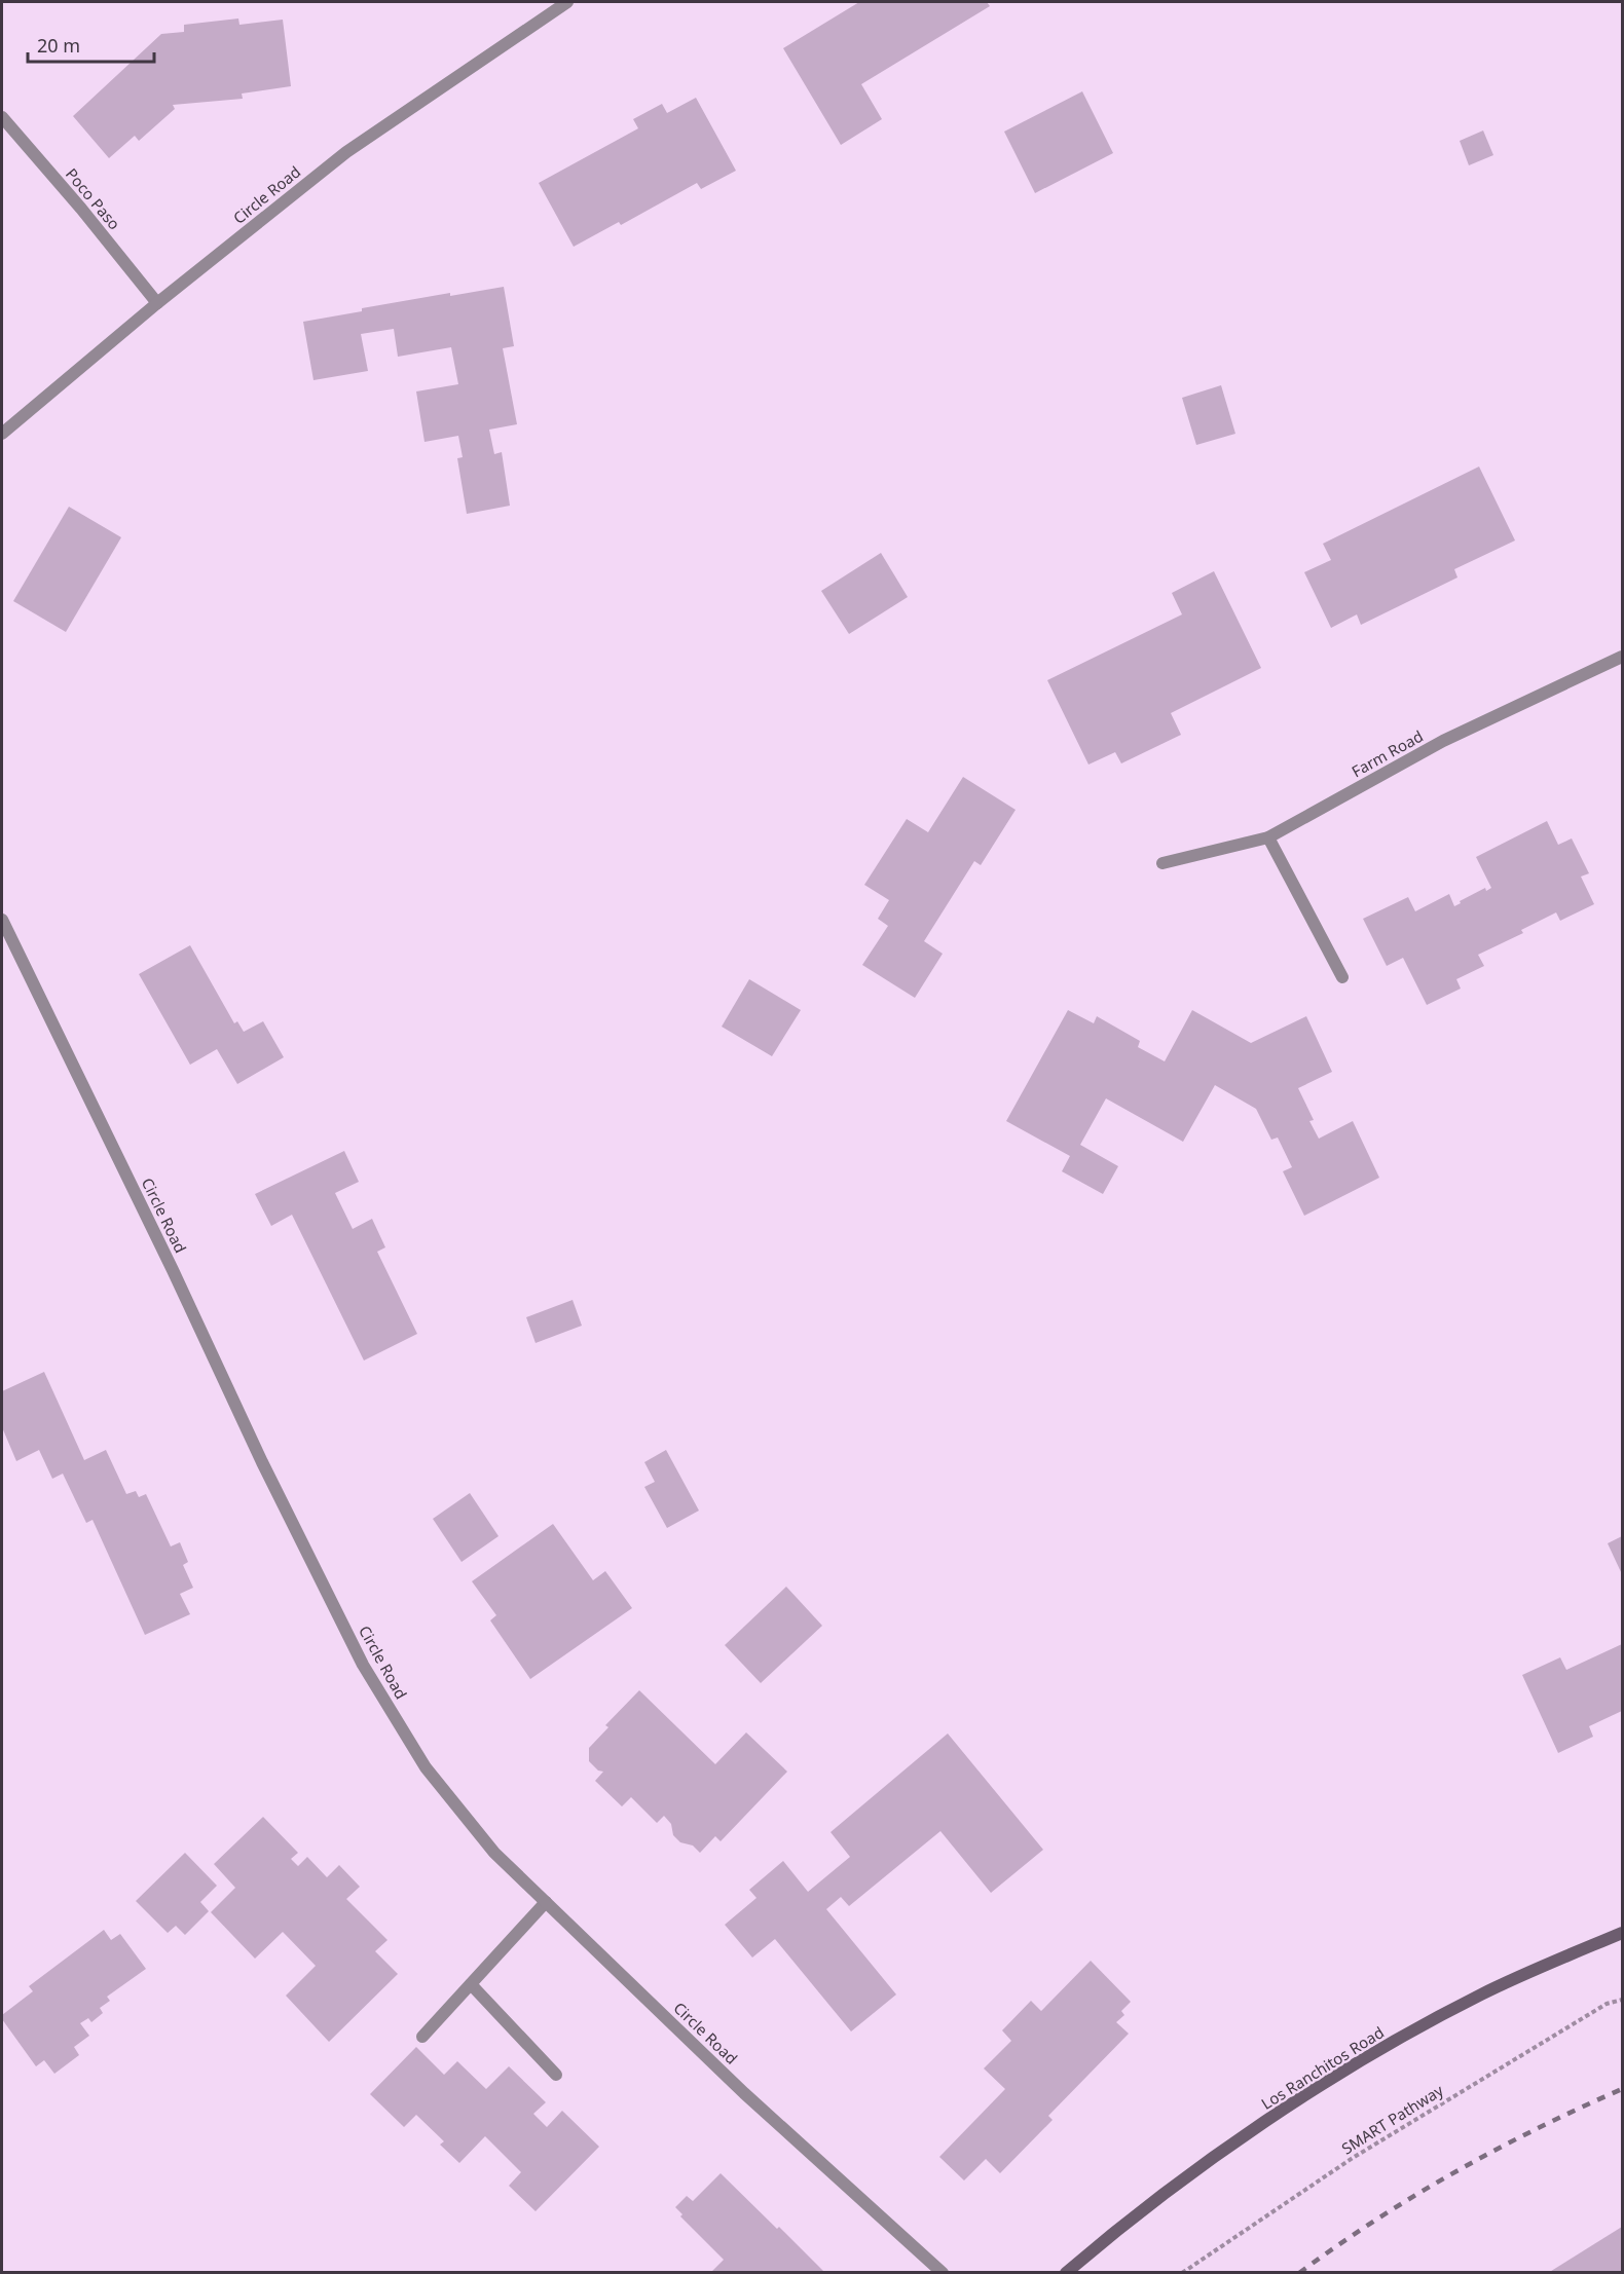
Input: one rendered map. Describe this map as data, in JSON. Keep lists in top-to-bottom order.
{
  "streets": {
    "main road": ["Los Ranchitos Road"],
    "street": ["Circle Road", "Poco Paso", "Farm Road"],
    "path": ["SMART Pathway"]
  },
  "crossings": [
    ["Circle Road", "Poco Paso"]
  ],
  "scale_bar": "20 m"
}
